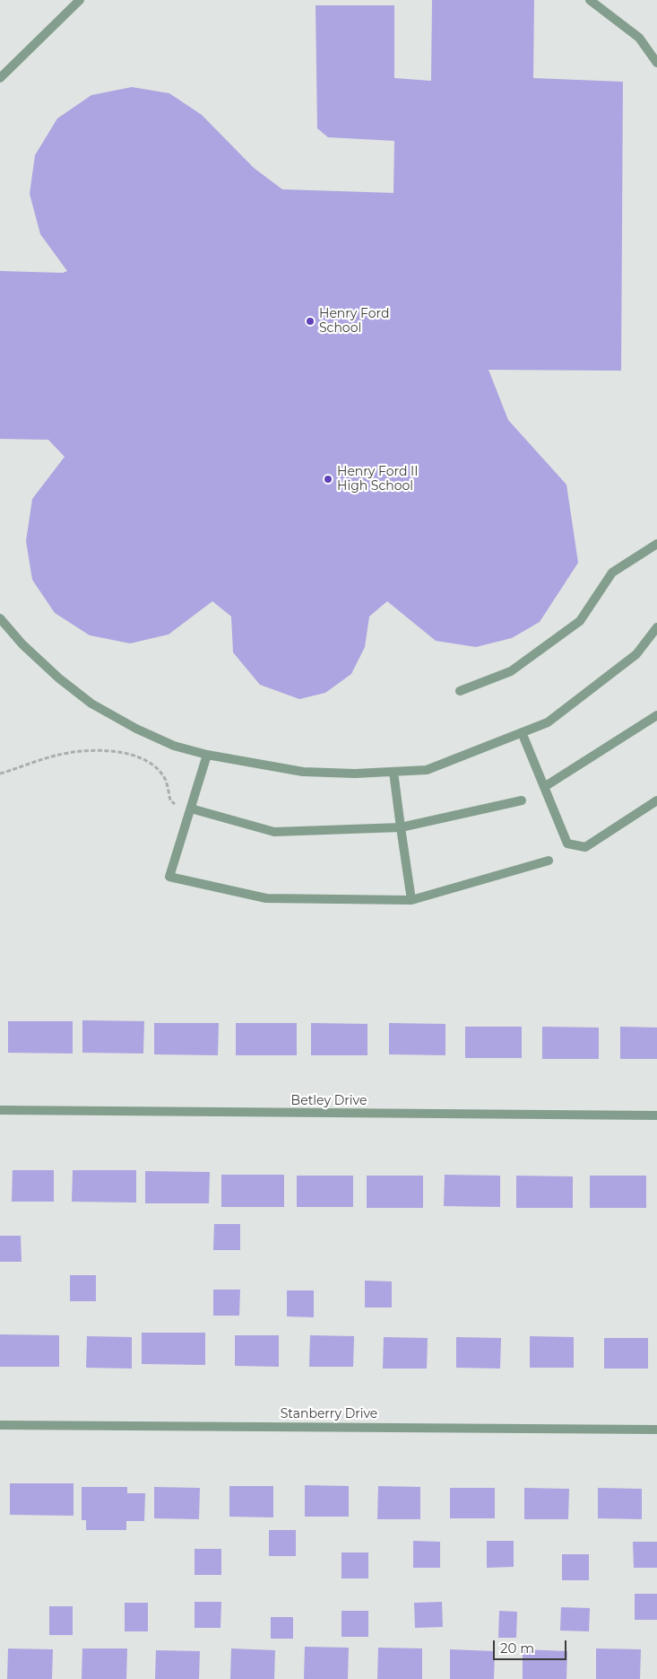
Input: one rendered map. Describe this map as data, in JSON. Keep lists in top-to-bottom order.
{
  "streets": {
    "street": ["Betley Drive", "Stanberry Drive"]
  },
  "places": ["Henry Ford School", "Henry Ford II High School"],
  "scale_bar": "20 m"
}
